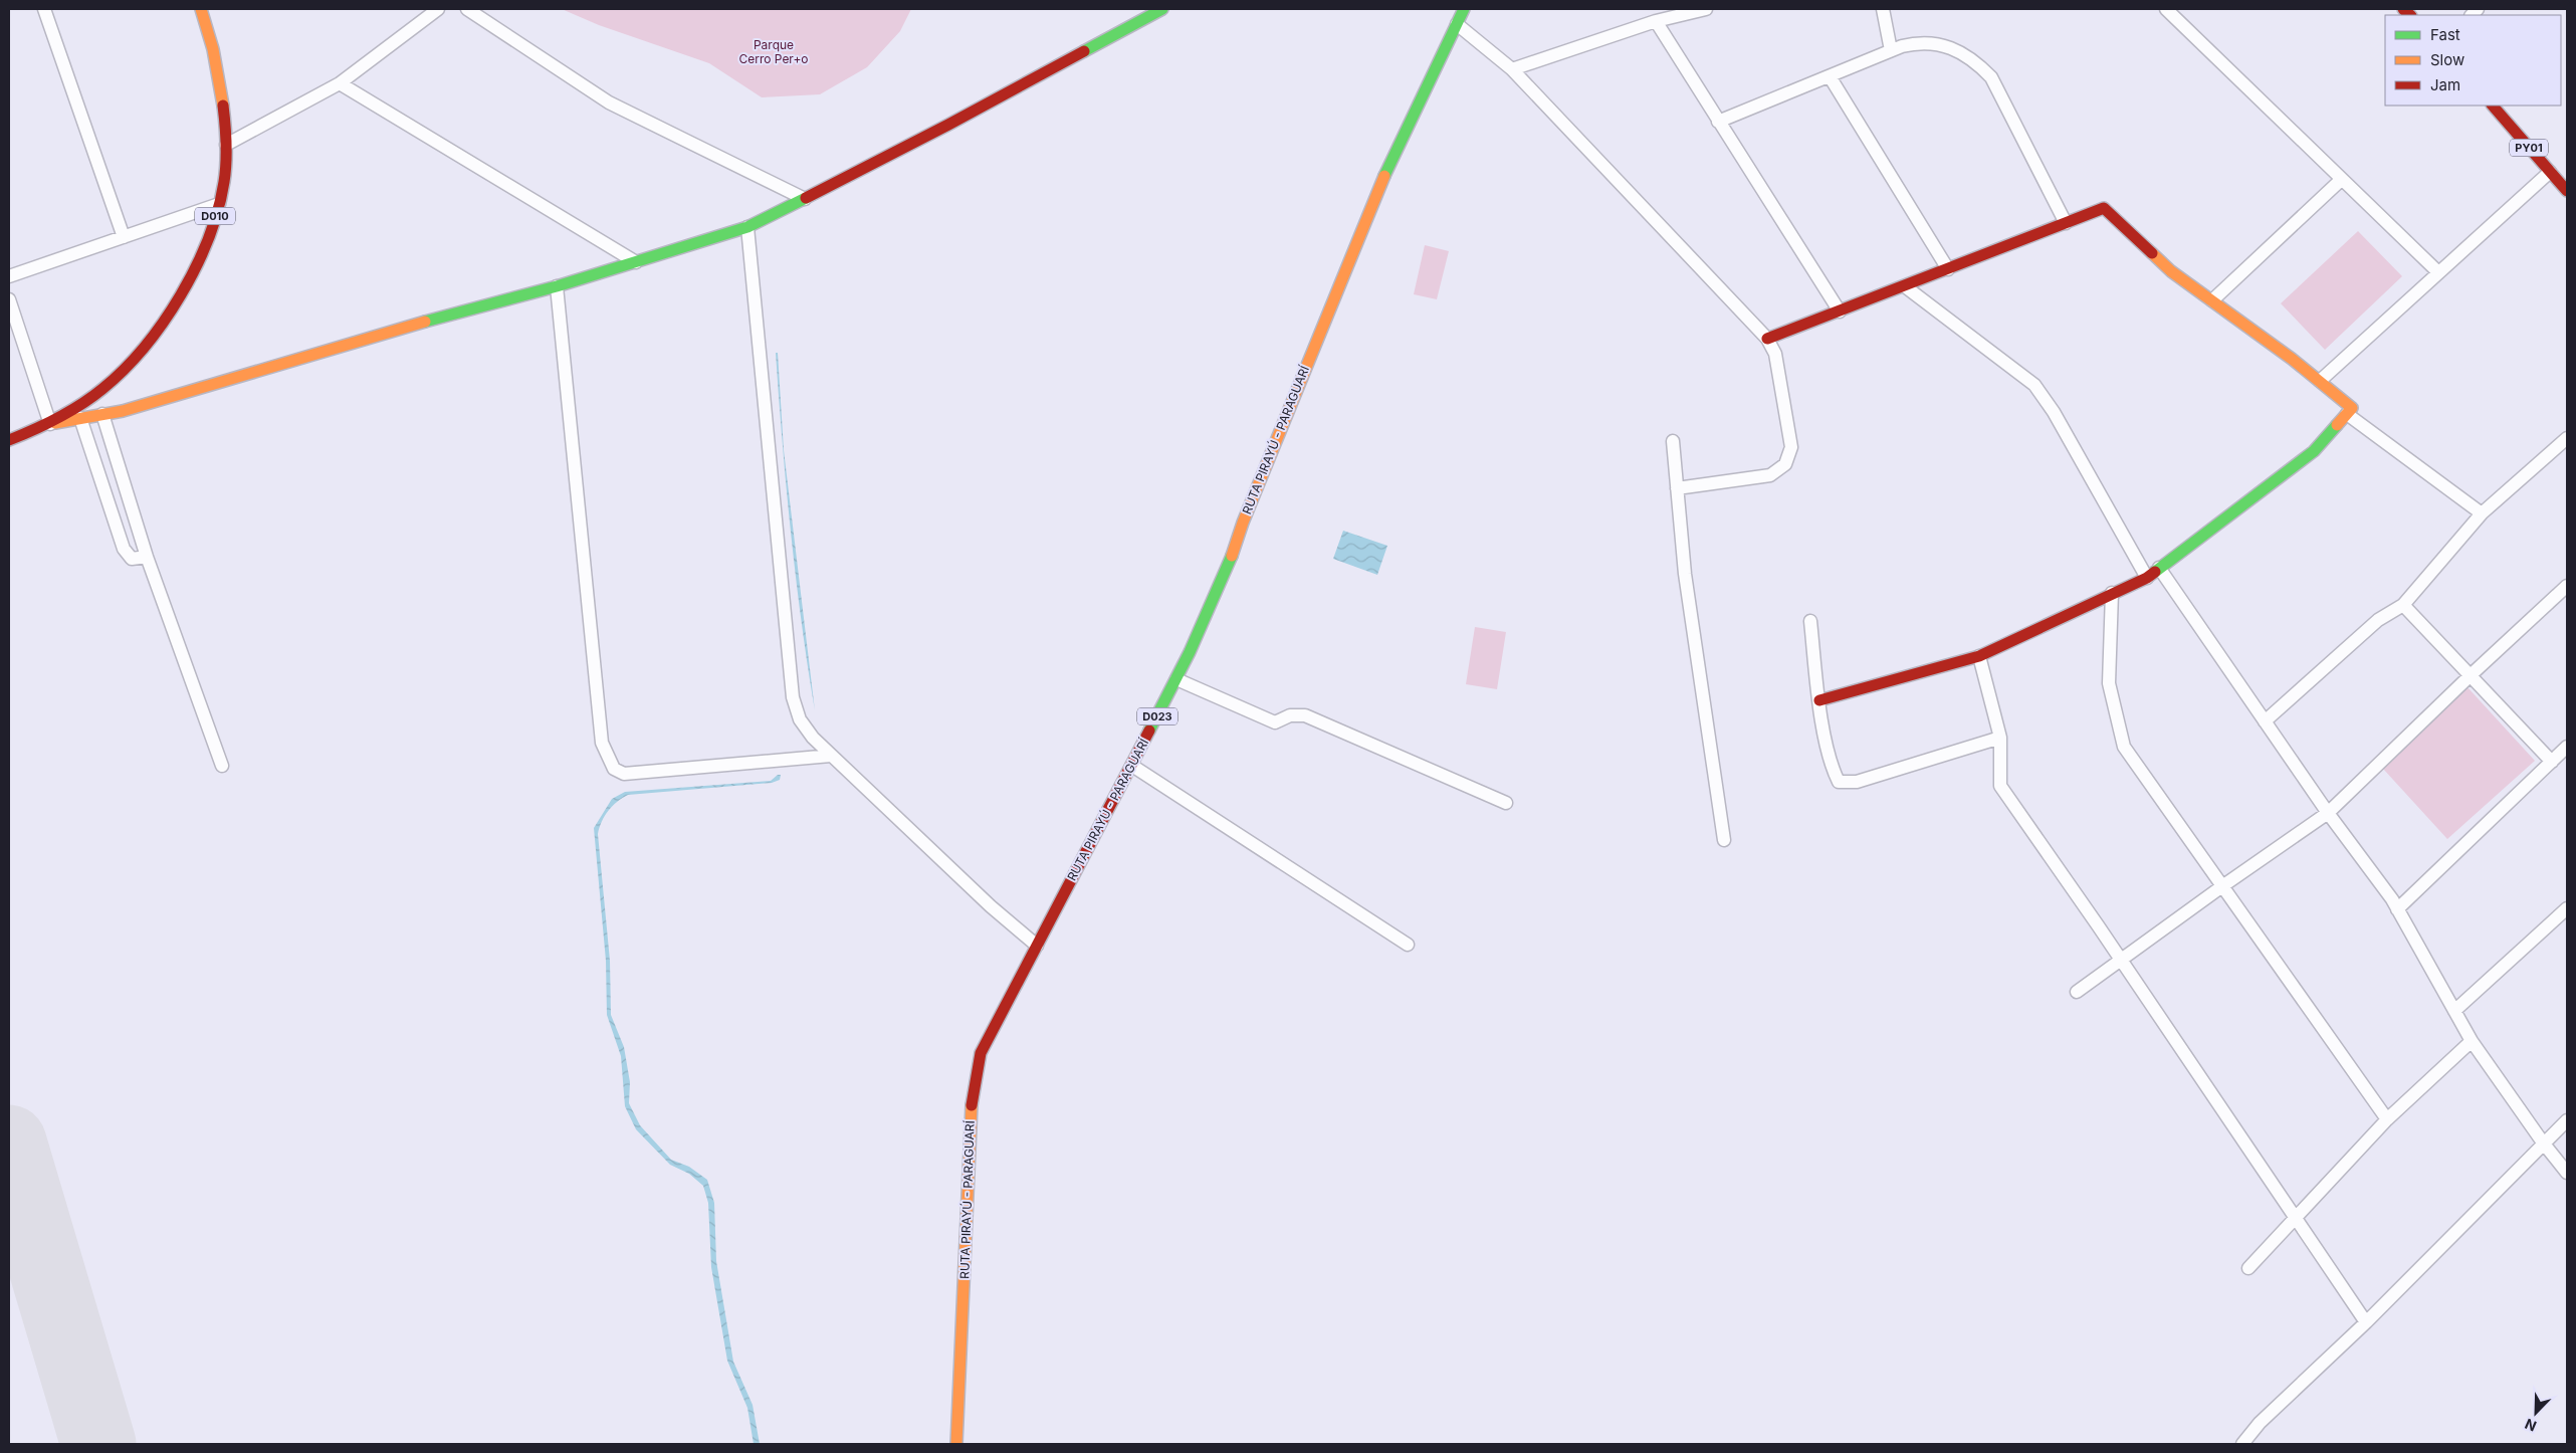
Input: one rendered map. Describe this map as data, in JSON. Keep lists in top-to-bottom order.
{
  "streets": {
    "main road": [
      "PY01",
      "D010",
      "RUTA PIRAYÚ - PARAGUARÍ",
      "D023"
    ]
  },
  "parks": ["Parque Cerro Per+o"],
  "legend": ["Fast", "Slow", "Jam"],
  "north": "bottom left"
}
